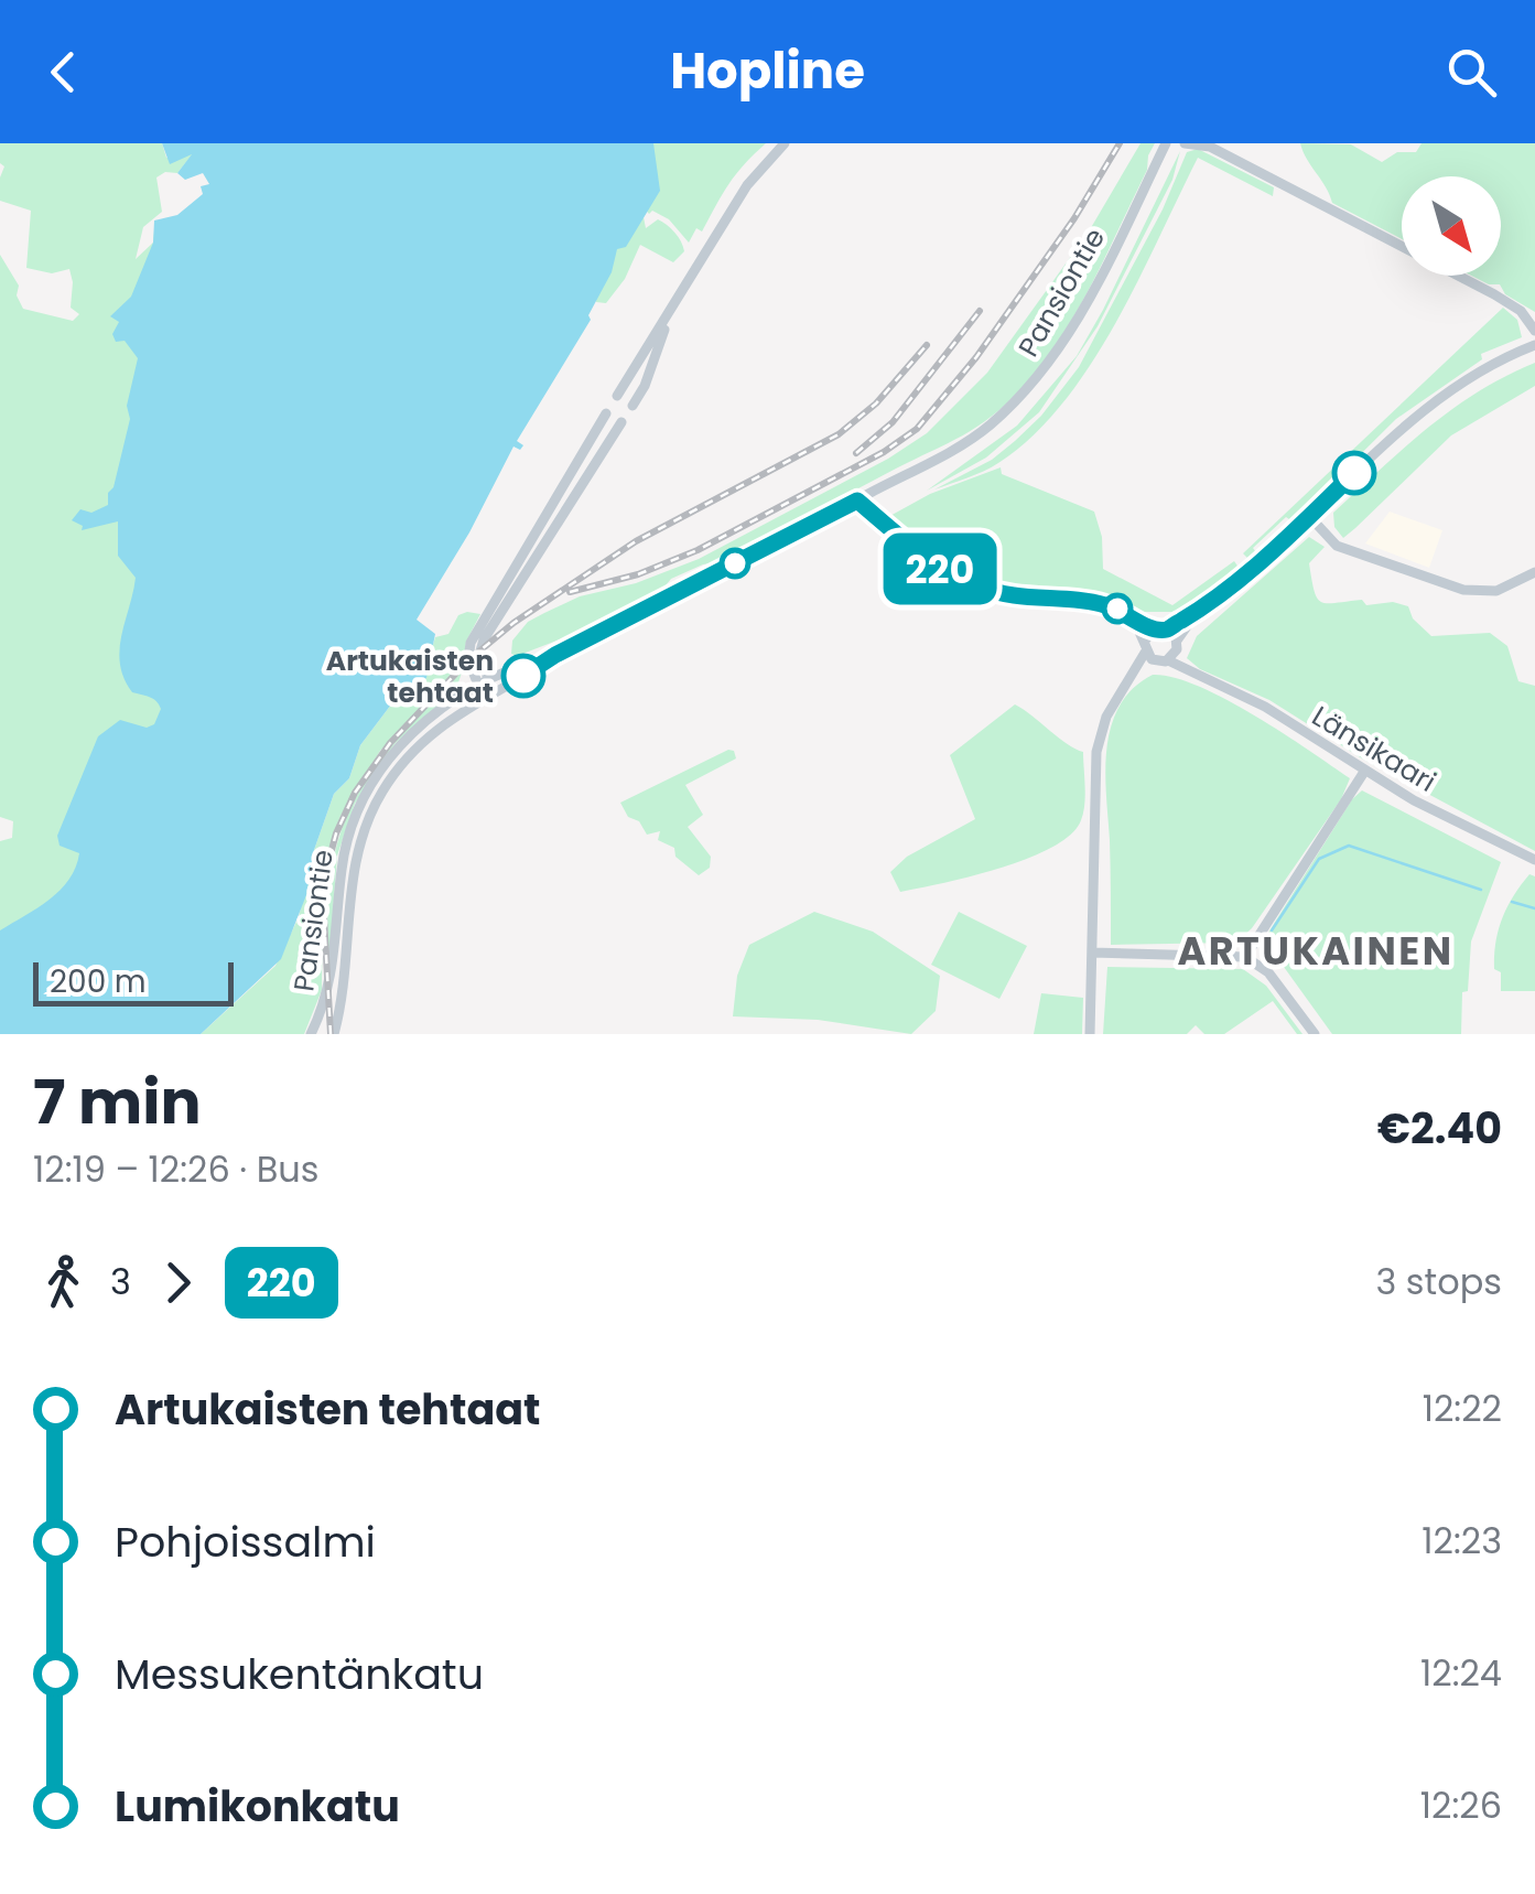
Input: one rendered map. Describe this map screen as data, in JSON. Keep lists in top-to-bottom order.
{
  "streets": {
    "street": ["Pansiontie", "Länsikaari"]
  },
  "districts": ["ARTUKAINEN"],
  "places": ["Artukaisten tehtaat"],
  "lines": ["bus line 220"],
  "scale_bar": "200 m",
  "north": "bottom right",
  "page": {
    "header": "Hopline",
    "on_map": "220",
    "scale": "200 m",
    "heading": ["7 min", "12:19 – 12:26 · Bus", "€2.40"],
    "legs": ["3", "220", "3 stops"],
    "list": [
      {
        "name": "Artukaisten tehtaat",
        "value": "12:22"
      },
      {
        "name": "Pohjoissalmi",
        "value": "12:23"
      },
      {
        "name": "Messukentänkatu",
        "value": "12:24"
      },
      {
        "name": "Lumikonkatu",
        "value": "12:26"
      }
    ]
  }
}
